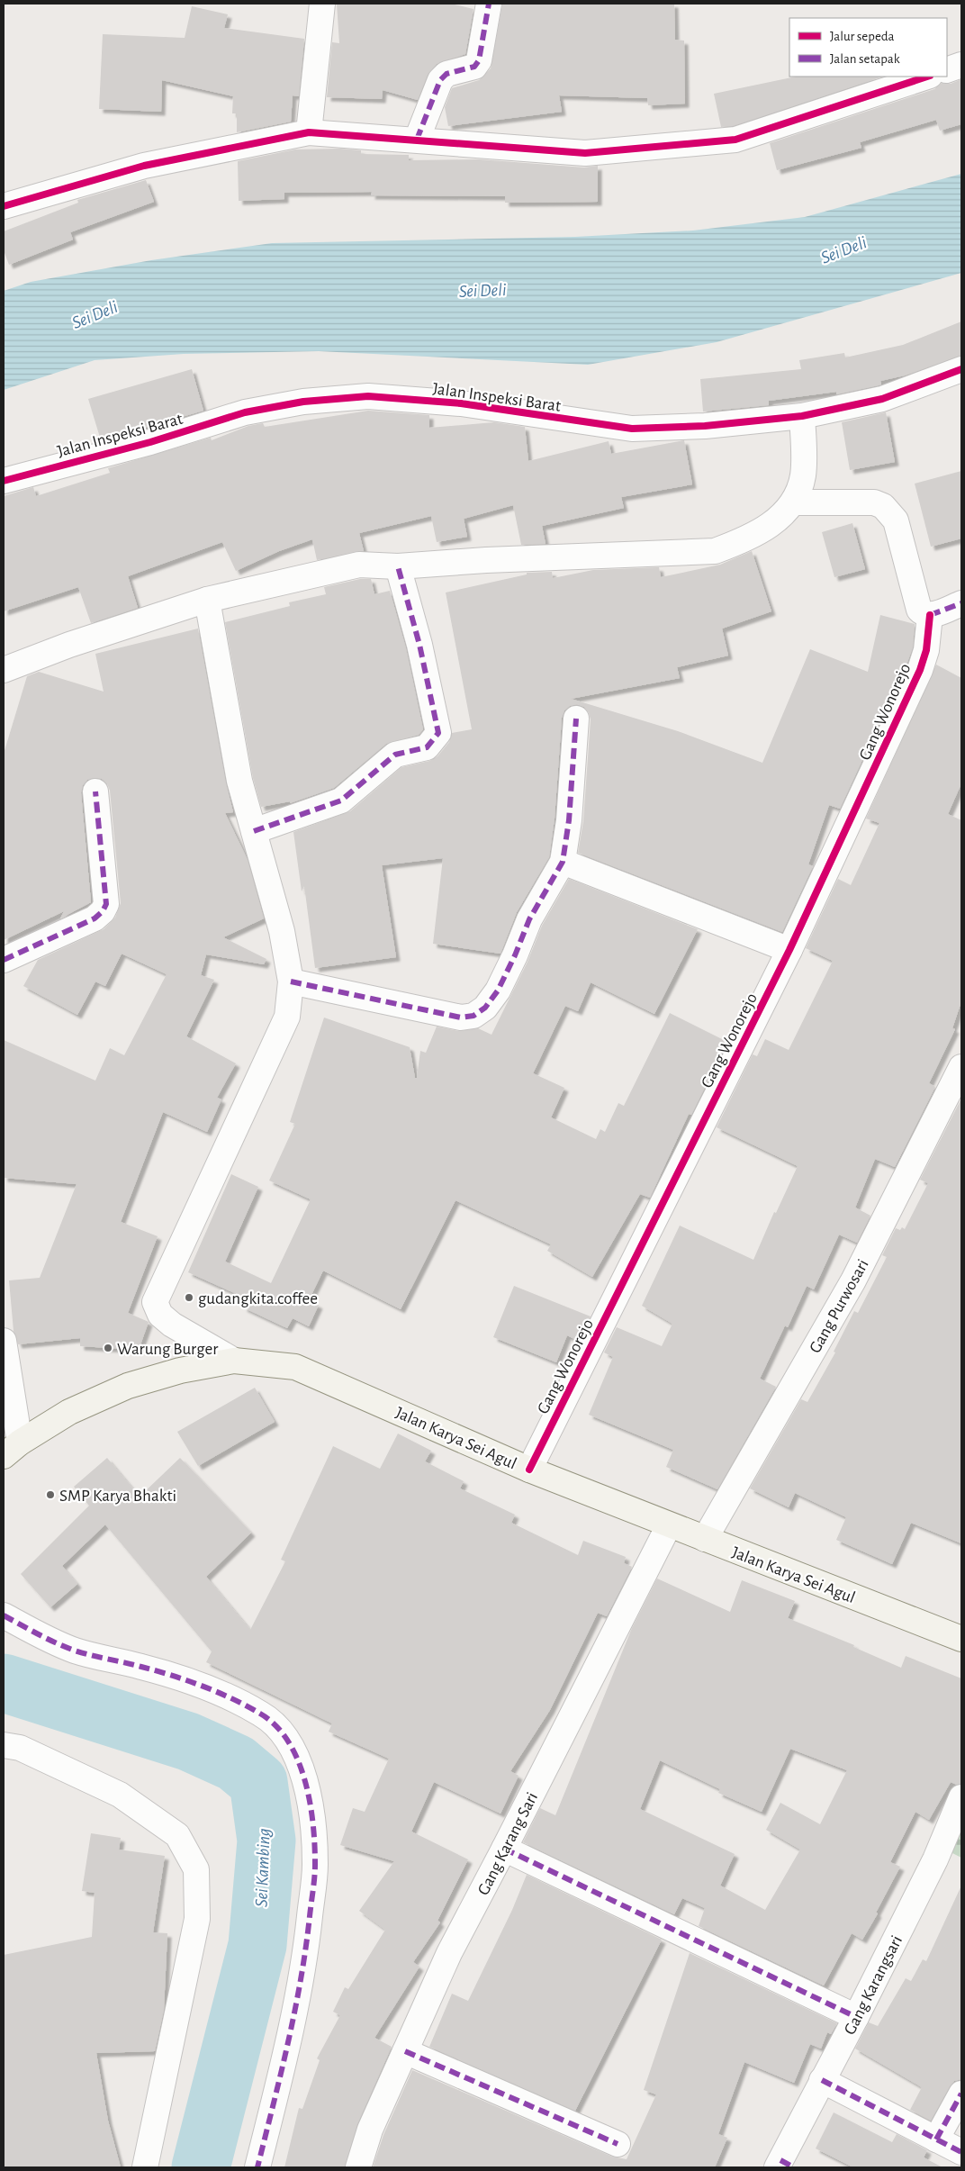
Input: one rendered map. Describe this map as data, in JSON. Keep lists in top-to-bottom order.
{
  "streets": {
    "main road": ["Jalan Karya Sei Agul"],
    "street": [
      "Jalan Inspeksi Barat",
      "Gang Wonorejo",
      "Gang Purwosari",
      "Gang Karang Sari",
      "Gang Karangsari"
    ]
  },
  "crossings": [
    ["Gang Wonorejo", "Jalan Karya Sei Agul"],
    ["Gang Purwosari", "Jalan Karya Sei Agul"],
    ["Jalan Karya Sei Agul", "Gang Karang Sari"]
  ],
  "water": ["Sei Deli", "Sei Kambing"],
  "places": ["gudangkita.coffee", "Warung Burger", "SMP Karya Bhakti"],
  "legend": ["Jalur sepeda", "Jalan setapak"]
}
